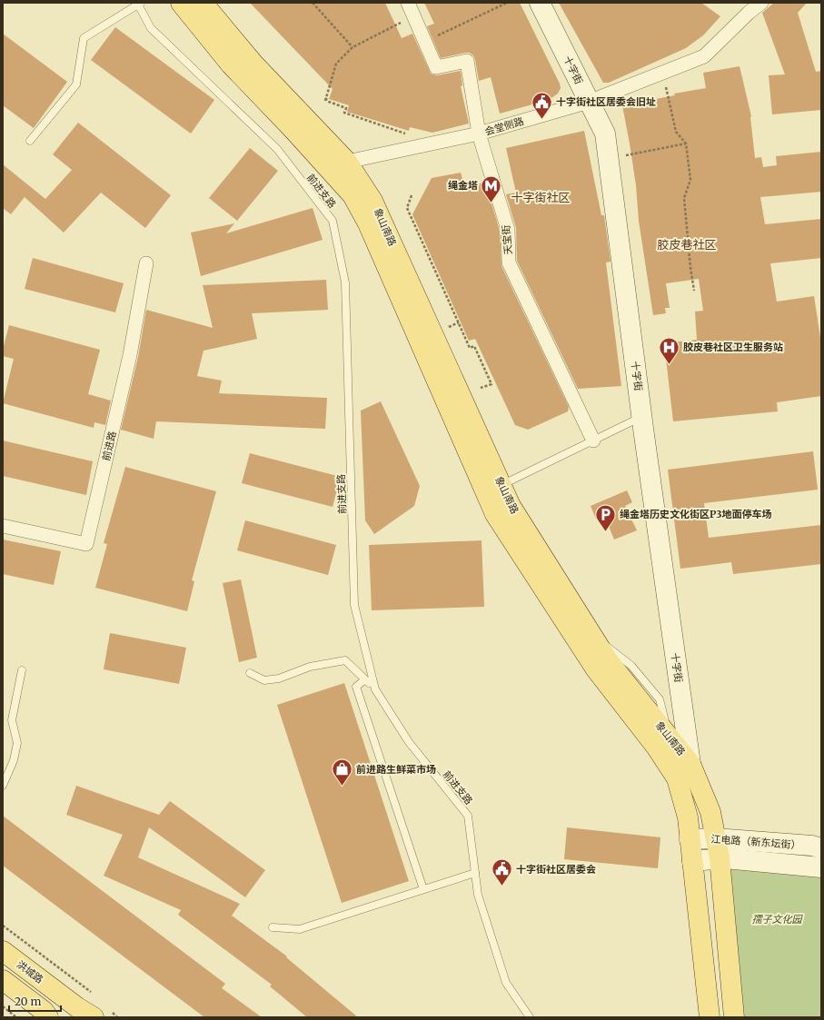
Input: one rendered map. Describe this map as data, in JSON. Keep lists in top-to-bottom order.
{
  "streets": {
    "main road": ["象山南路", "洪城路"],
    "street": [
      "十字街",
      "会堂侧路",
      "天宝街",
      "前进路",
      "江电路（新东坛街）"
    ],
    "lane": ["前进支路"]
  },
  "crossings": [
    ["十字街", "会堂侧路"],
    ["十字街", "象山南路"],
    ["会堂侧路", "象山南路"],
    ["会堂侧路", "天宝街"],
    ["象山南路", "江电路（新东坛街）"]
  ],
  "districts": ["十字街社区", "胶皮巷社区"],
  "parks": ["孺子文化园"],
  "places": {
    "public building": ["十字街社区居委会旧址", "十字街社区居委会"],
    "metro station": ["绳金塔"],
    "hospital": ["胶皮巷社区卫生服务站"],
    "parking": ["绳金塔历史文化街区P3地面停车场"],
    "shop": ["前进路生鲜菜市场"]
  },
  "scale_bar": "20 m"
}
